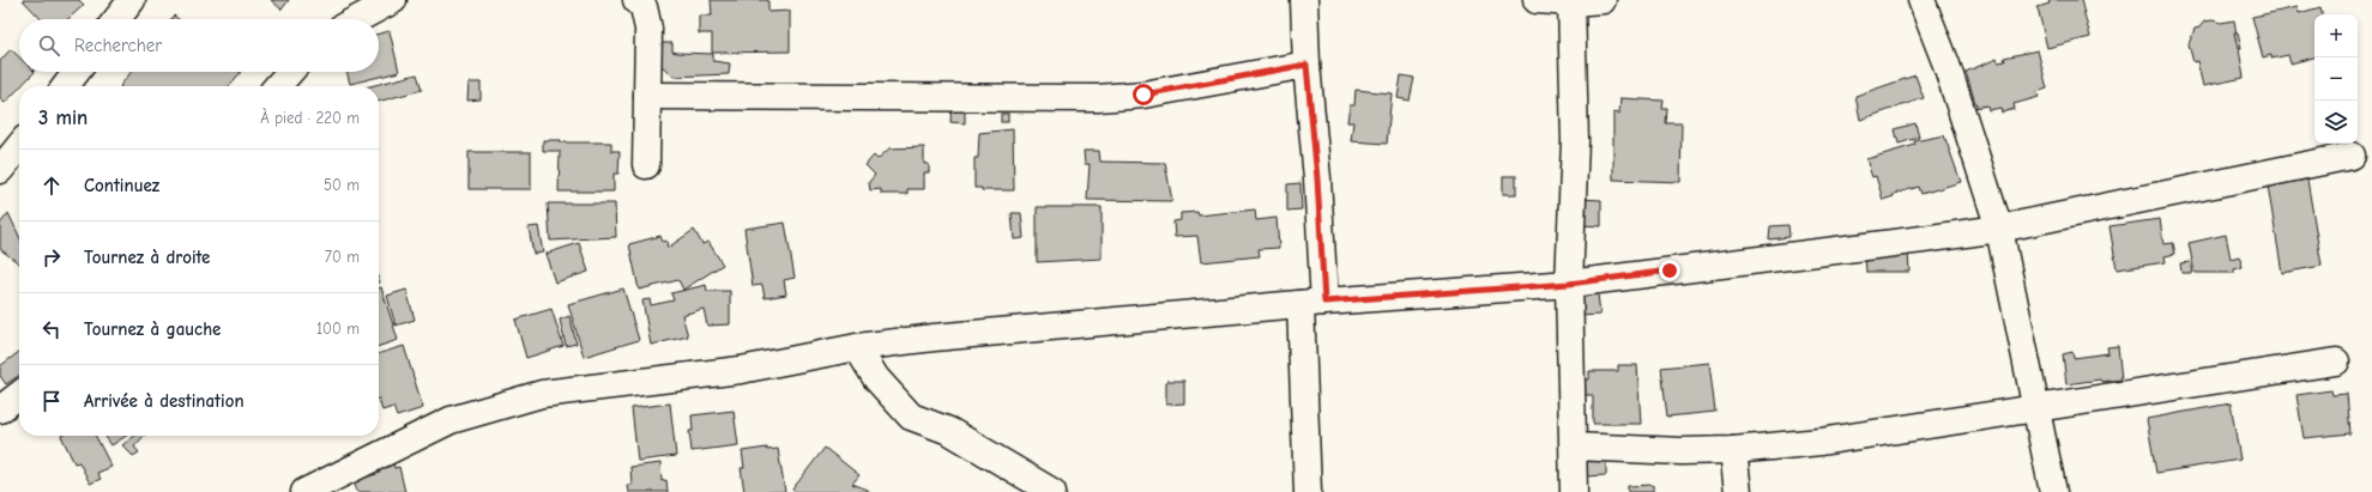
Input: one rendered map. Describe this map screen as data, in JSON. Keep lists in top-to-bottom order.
{
  "page": {
    "map_buttons": ["+", "−"],
    "search": "Rechercher",
    "heading": ["3 min", "À pied · 220 m"],
    "list": [
      ["Continuez", "50 m"],
      ["Tournez à droite", "70 m"],
      ["Tournez à gauche", "100 m"],
      "Arrivée à destination"
    ]
  }
}
